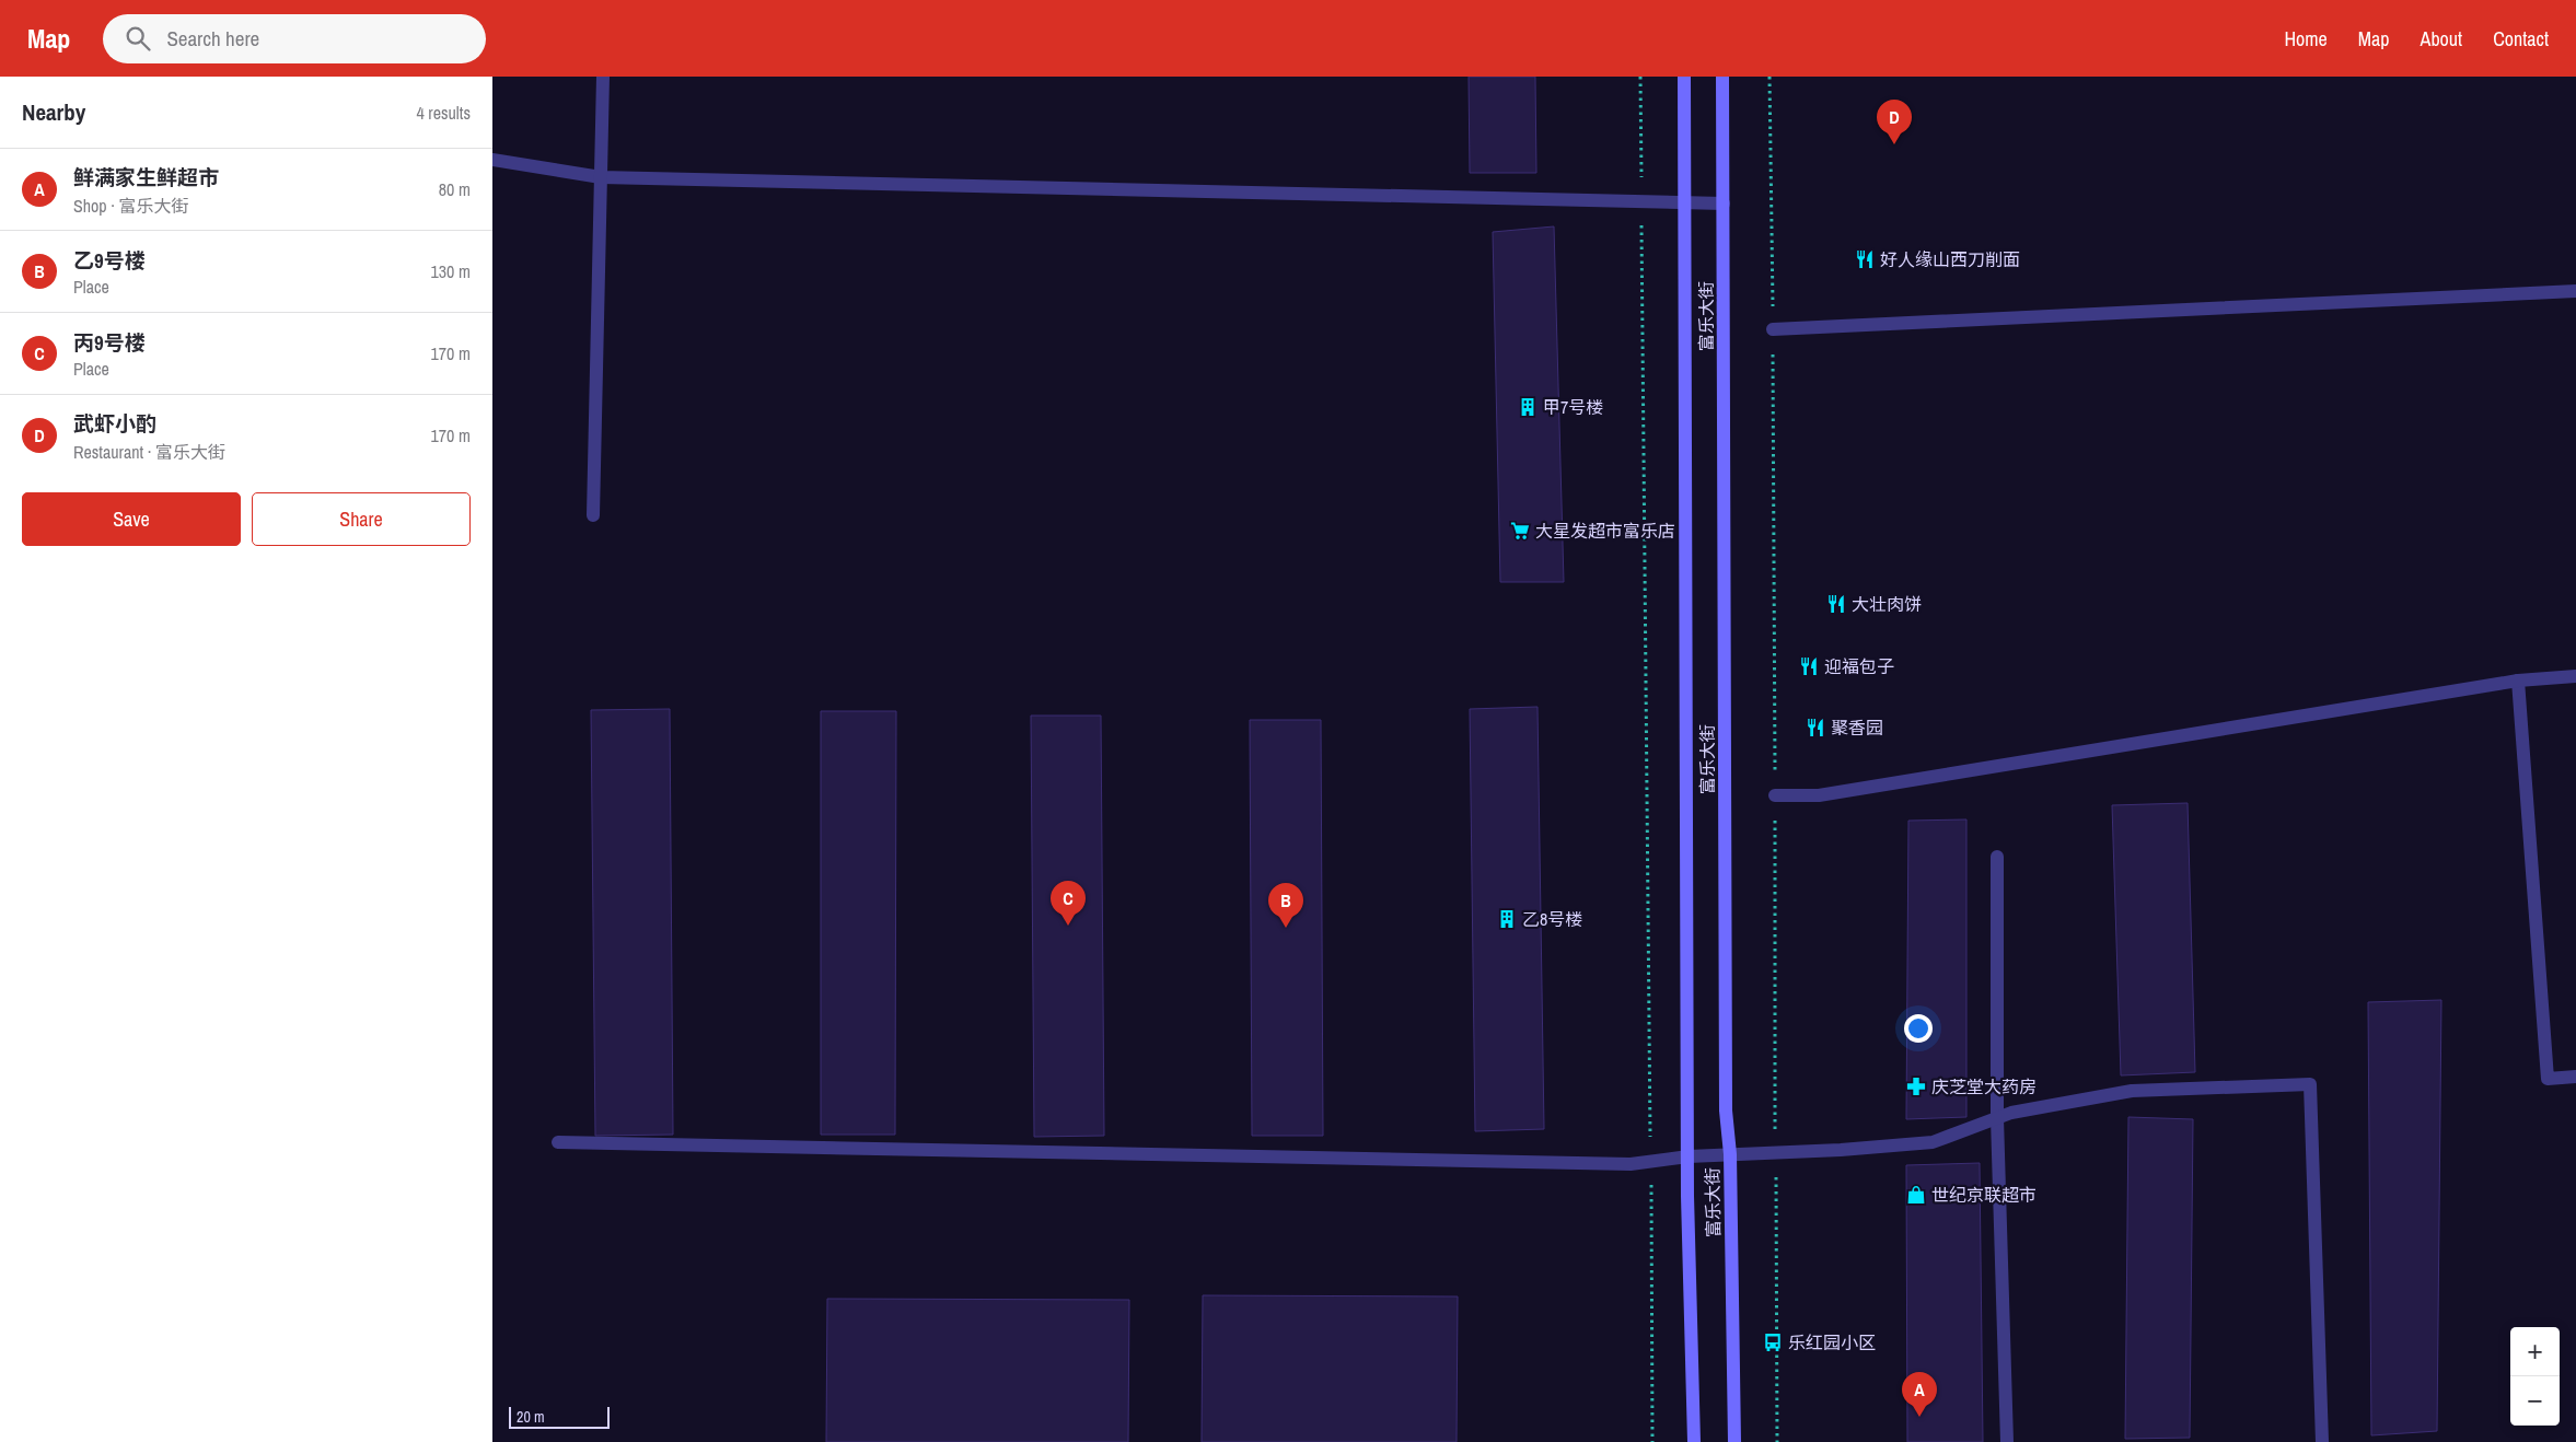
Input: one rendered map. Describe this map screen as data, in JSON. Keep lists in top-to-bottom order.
{
  "streets": {
    "main road": ["富乐大街"]
  },
  "places": {
    "restaurant": [
      "好人缘山西刀削面",
      "大壮肉饼",
      "迎福包子",
      "聚香园"
    ],
    "building": ["甲7号楼", "乙8号楼"],
    "supermarket": ["大星发超市富乐店"],
    "pharmacy": ["庆芝堂大药房"],
    "shop": ["世纪京联超市"],
    "bus stop": ["乐红园小区"]
  },
  "scale_bar": "20 m",
  "page": {
    "header": "Map",
    "search": "Search here",
    "nav": [
      "Home",
      "Map",
      "About",
      "Contact"
    ],
    "heading": ["Nearby", "4 results"],
    "pins": [
      "D",
      "C",
      "B",
      "A"
    ],
    "list": [
      {
        "mark": "A",
        "name": "鲜满家生鲜超市",
        "note": "Shop · 富乐大街",
        "value": "80 m"
      },
      {
        "mark": "B",
        "name": "乙9号楼",
        "note": "Place",
        "value": "130 m"
      },
      {
        "mark": "C",
        "name": "丙9号楼",
        "note": "Place",
        "value": "170 m"
      },
      {
        "mark": "D",
        "name": "武虾小酌",
        "note": "Restaurant · 富乐大街",
        "value": "170 m"
      }
    ],
    "buttons": ["Save", "Share"],
    "map_buttons": ["+", "−"],
    "scale": "20 m"
  }
}
